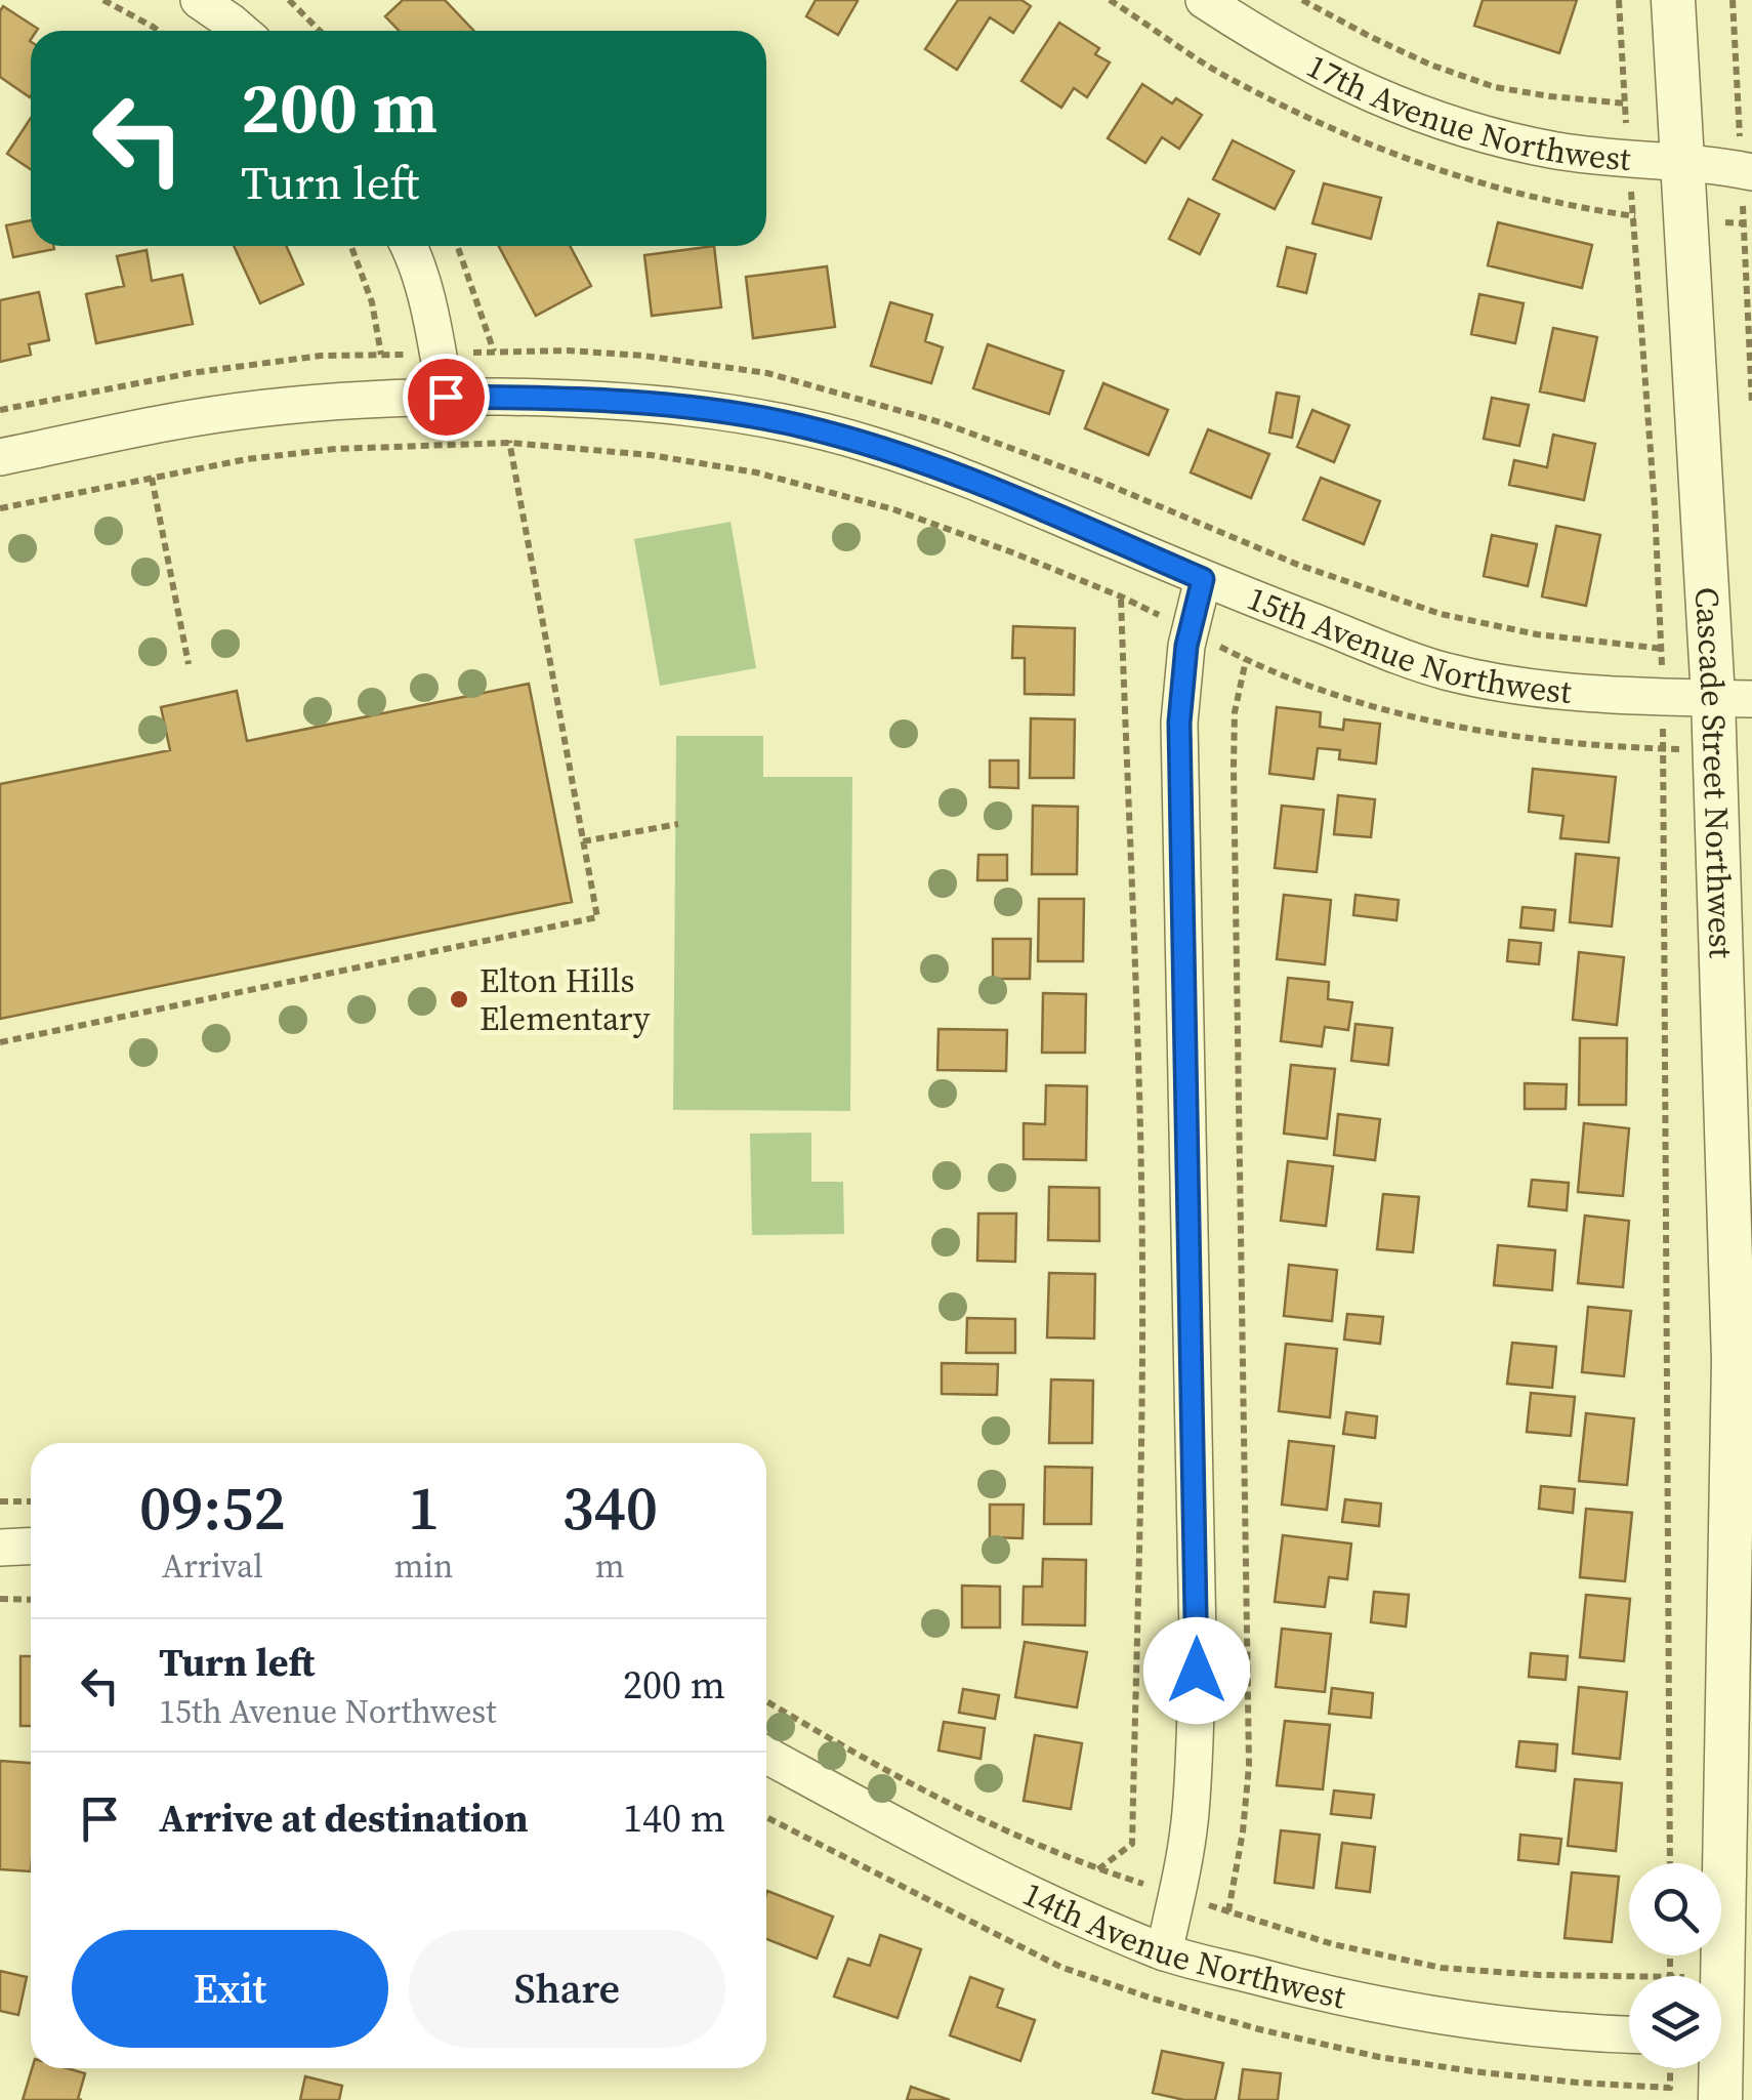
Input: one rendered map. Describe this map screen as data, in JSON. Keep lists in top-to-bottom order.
{
  "streets": {
    "street": [
      "17th Avenue Northwest",
      "15th Avenue Northwest",
      "Cascade Street Northwest",
      "14th Avenue Northwest"
    ]
  },
  "crossings": [
    ["17th Avenue Northwest", "Cascade Street Northwest"],
    ["15th Avenue Northwest", "Cascade Street Northwest"]
  ],
  "places": ["Elton Hills Elementary"],
  "page": {
    "turn": ["200 m", "Turn left"],
    "eta": [
      "09:52",
      "Arrival",
      "1",
      "min",
      "340",
      "m"
    ],
    "list": [
      {
        "name": "Turn left",
        "note": "15th Avenue Northwest",
        "value": "200 m"
      },
      {
        "name": "Arrive at destination",
        "value": "140 m"
      }
    ],
    "buttons": ["Exit", "Share"]
  }
}
